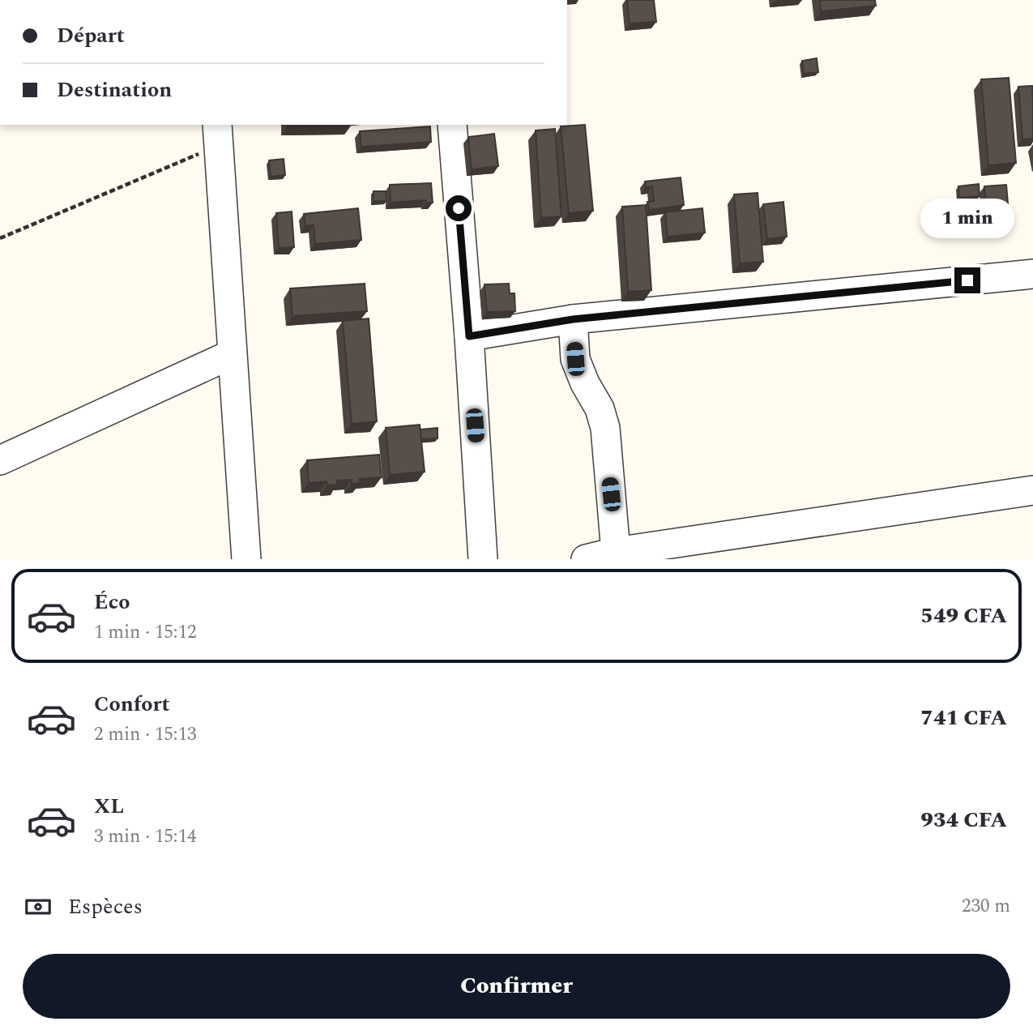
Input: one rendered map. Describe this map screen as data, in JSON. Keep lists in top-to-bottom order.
{
  "page": {
    "banner": ["Départ", "Destination"],
    "bubble": "1 min",
    "list": [
      {
        "name": "Éco",
        "note": "1 min · 15:12",
        "value": "549 CFA"
      },
      {
        "name": "Confort",
        "note": "2 min · 15:13",
        "value": "741 CFA"
      },
      {
        "name": "XL",
        "note": "3 min · 15:14",
        "value": "934 CFA"
      }
    ],
    "pay": ["Espèces", "230 m"],
    "buttons": "Confirmer"
  }
}
